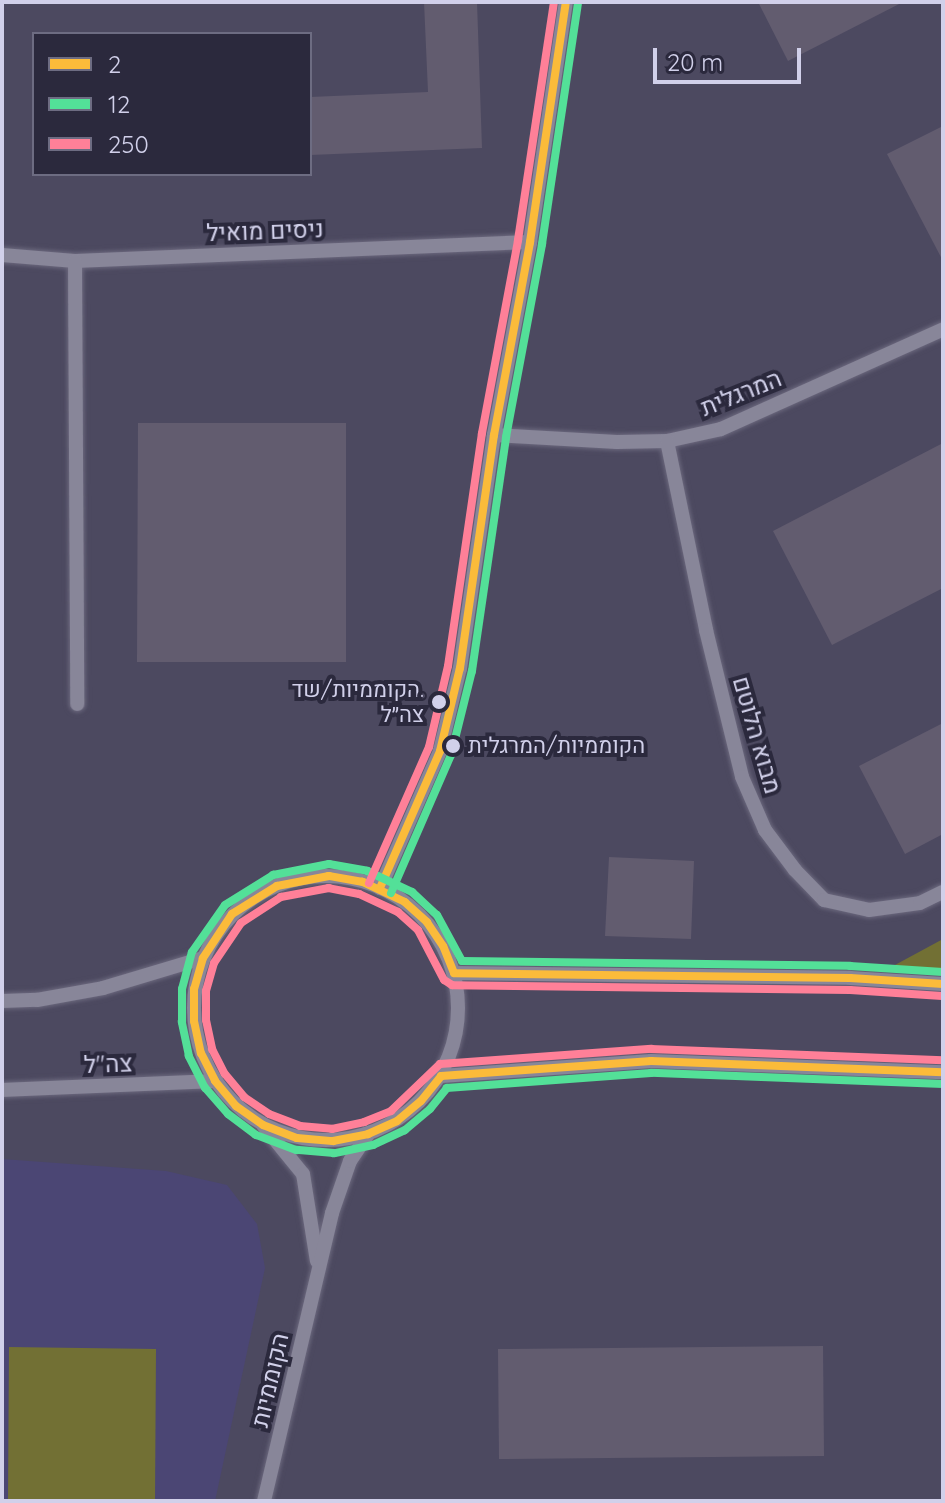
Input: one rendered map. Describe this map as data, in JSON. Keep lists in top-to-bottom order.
{
  "streets": {
    "street": [
      "ניסים מואיל",
      "המרגלית",
      "מבוא הלוטם",
      "צה\"ל",
      "הקוממיות"
    ]
  },
  "crossings": [
    ["המרגלית", "מבוא הלוטם"],
    ["צה\"ל", "הקוממיות"]
  ],
  "places": ["הקוממיות/שד. צה״ל", "הקוממיות/המרגלית"],
  "lines": ["transit line 2", "transit line 250", "transit line 12"],
  "legend": ["2", "12", "250"],
  "scale_bar": "20 m"
}
